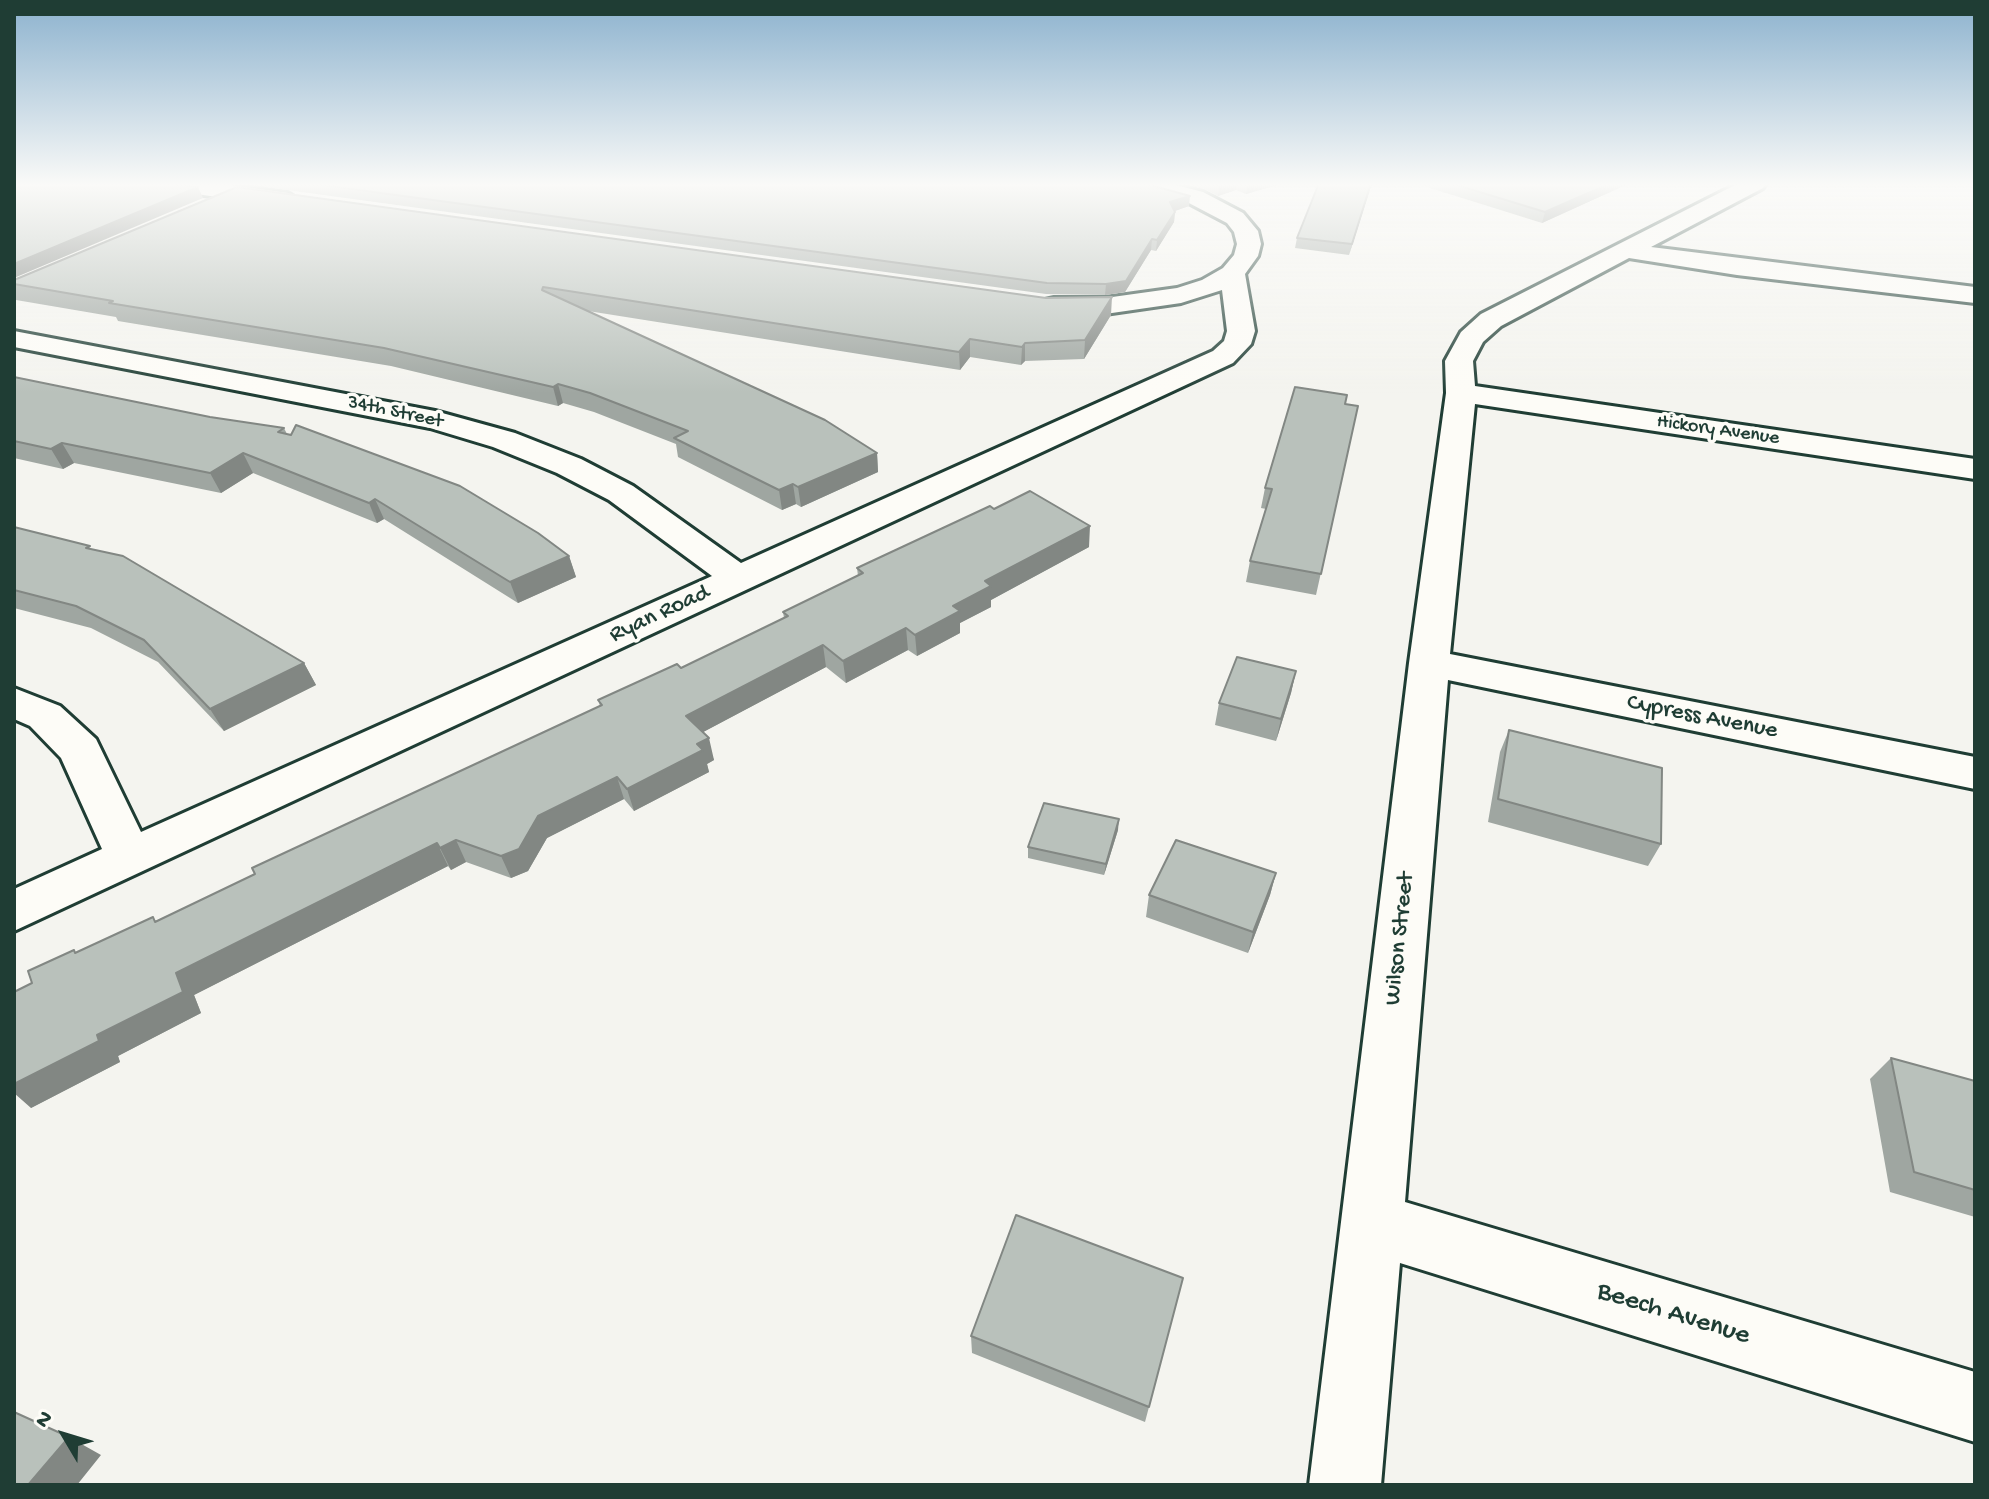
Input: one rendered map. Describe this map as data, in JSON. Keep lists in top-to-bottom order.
{
  "streets": {
    "street": [
      "34th Street",
      "Hickory Avenue",
      "Ryan Road",
      "Cypress Avenue",
      "Wilson Street",
      "Beech Avenue"
    ]
  },
  "crossings": [
    ["34th Street", "Ryan Road"],
    ["Hickory Avenue", "Wilson Street"],
    ["Cypress Avenue", "Wilson Street"],
    ["Wilson Street", "Beech Avenue"]
  ],
  "north": "top left"
}
